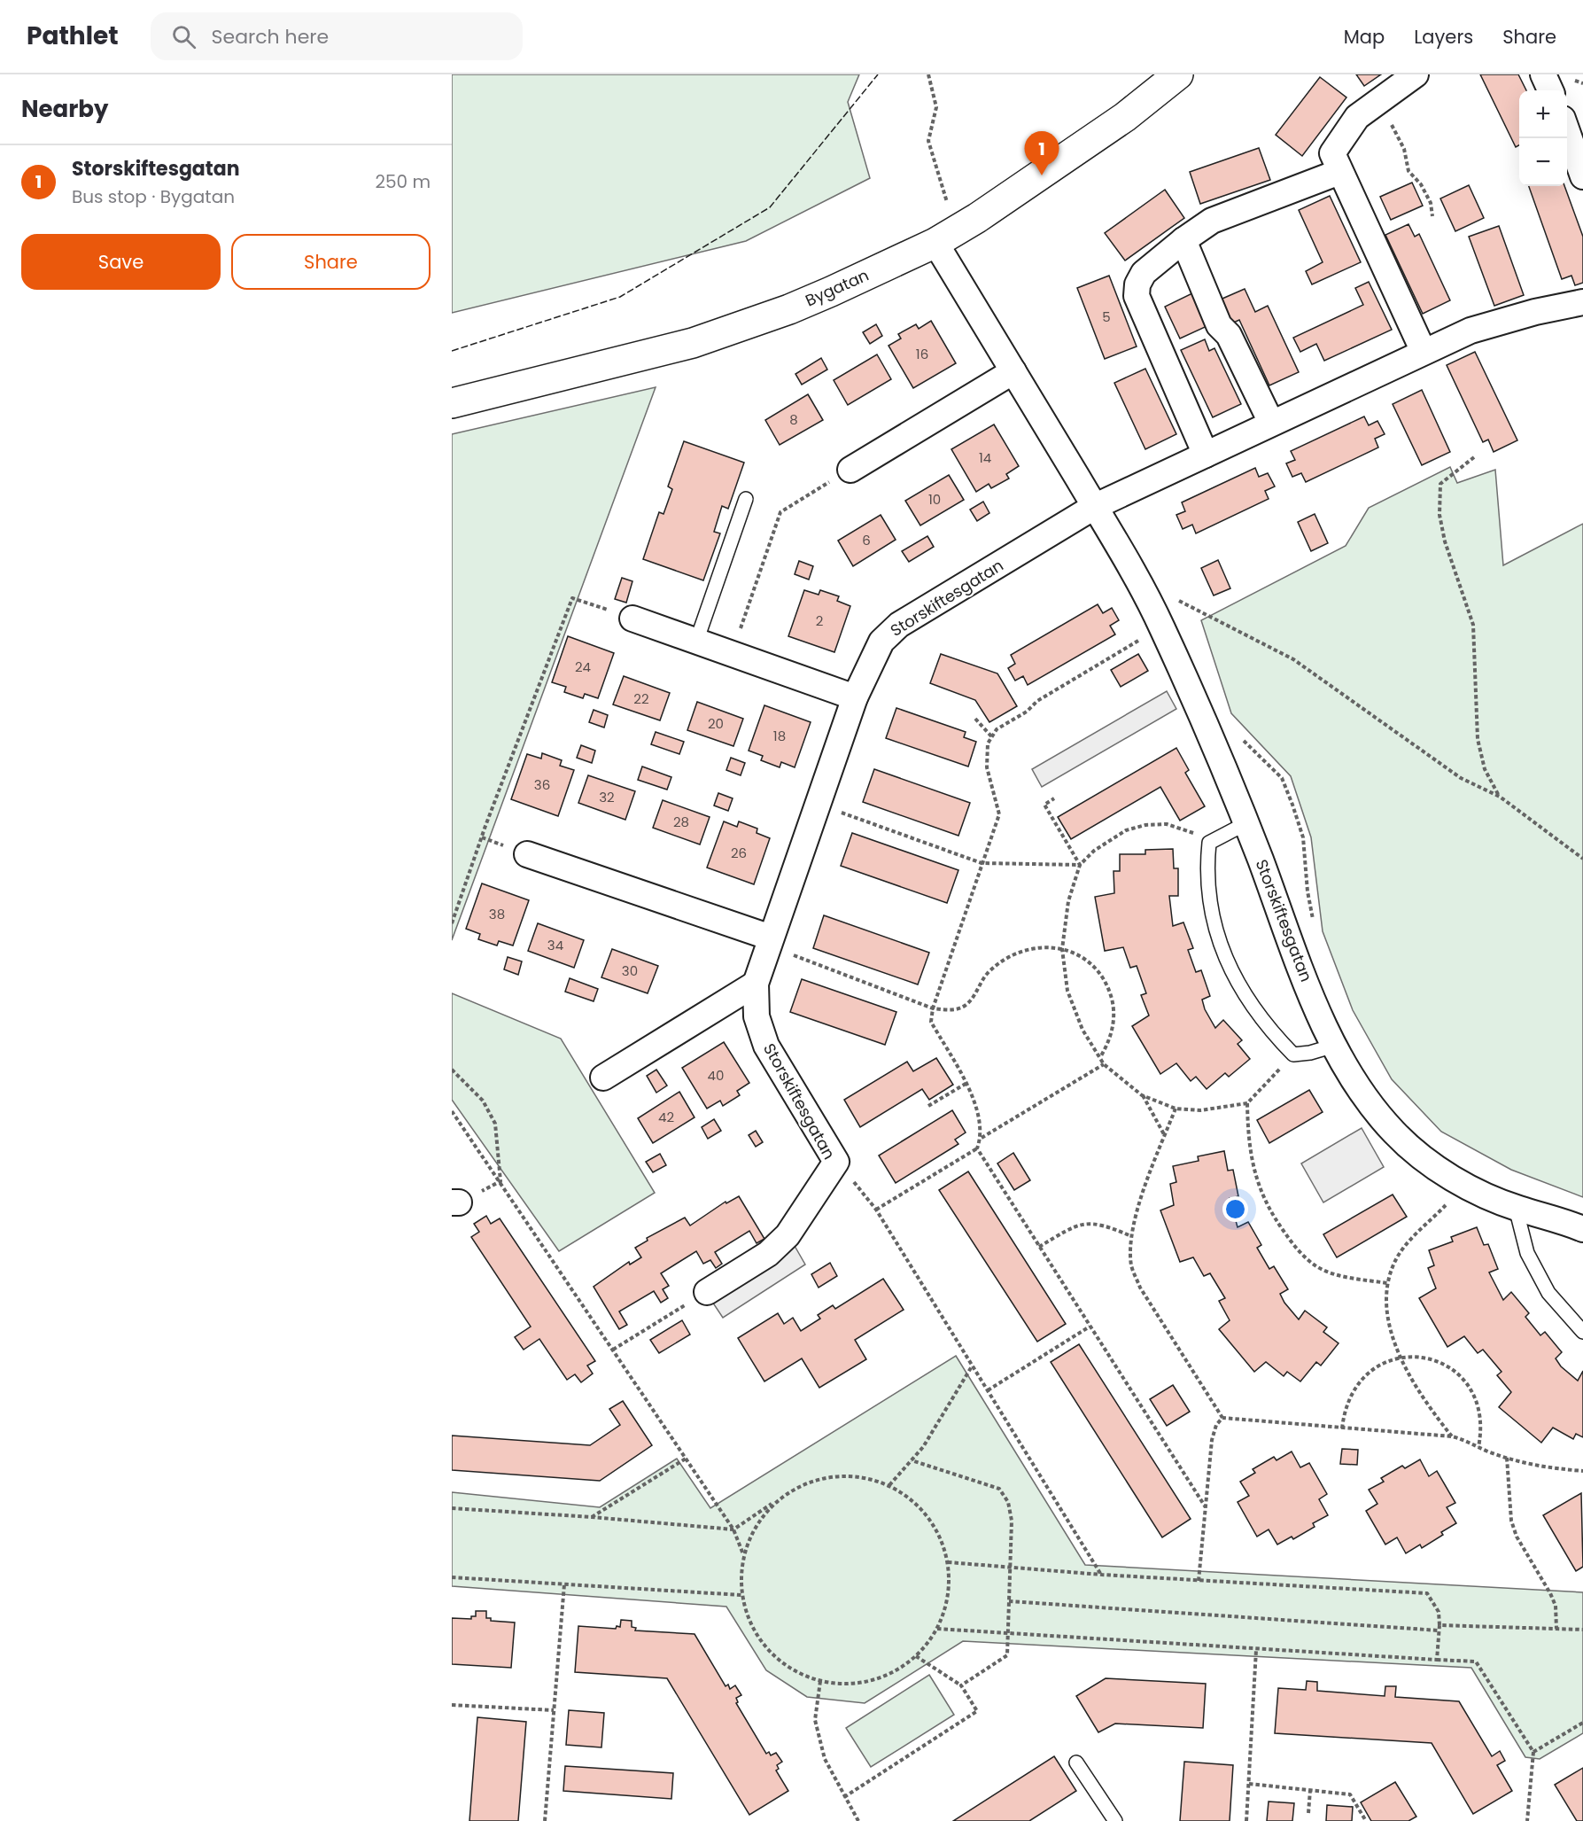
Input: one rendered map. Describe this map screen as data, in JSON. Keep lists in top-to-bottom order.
{
  "streets": {
    "street": ["Bygatan", "Storskiftesgatan"]
  },
  "crossings": [
    ["Bygatan", "Storskiftesgatan"]
  ],
  "house_numbers": [
    "5",
    "16",
    "8",
    "14",
    "10",
    "6",
    "2",
    "24",
    "22",
    "20",
    "18",
    "36",
    "32",
    "28",
    "26",
    "38",
    "34",
    "30",
    "40",
    "42"
  ],
  "page": {
    "header": "Pathlet",
    "search": "Search here",
    "nav": ["Map", "Layers", "Share"],
    "heading": "Nearby",
    "map_buttons": ["+", "−"],
    "pins": "1",
    "list": [
      {
        "mark": "1",
        "name": "Storskiftesgatan",
        "note": "Bus stop · Bygatan",
        "value": "250 m"
      }
    ],
    "buttons": ["Save", "Share"]
  }
}
